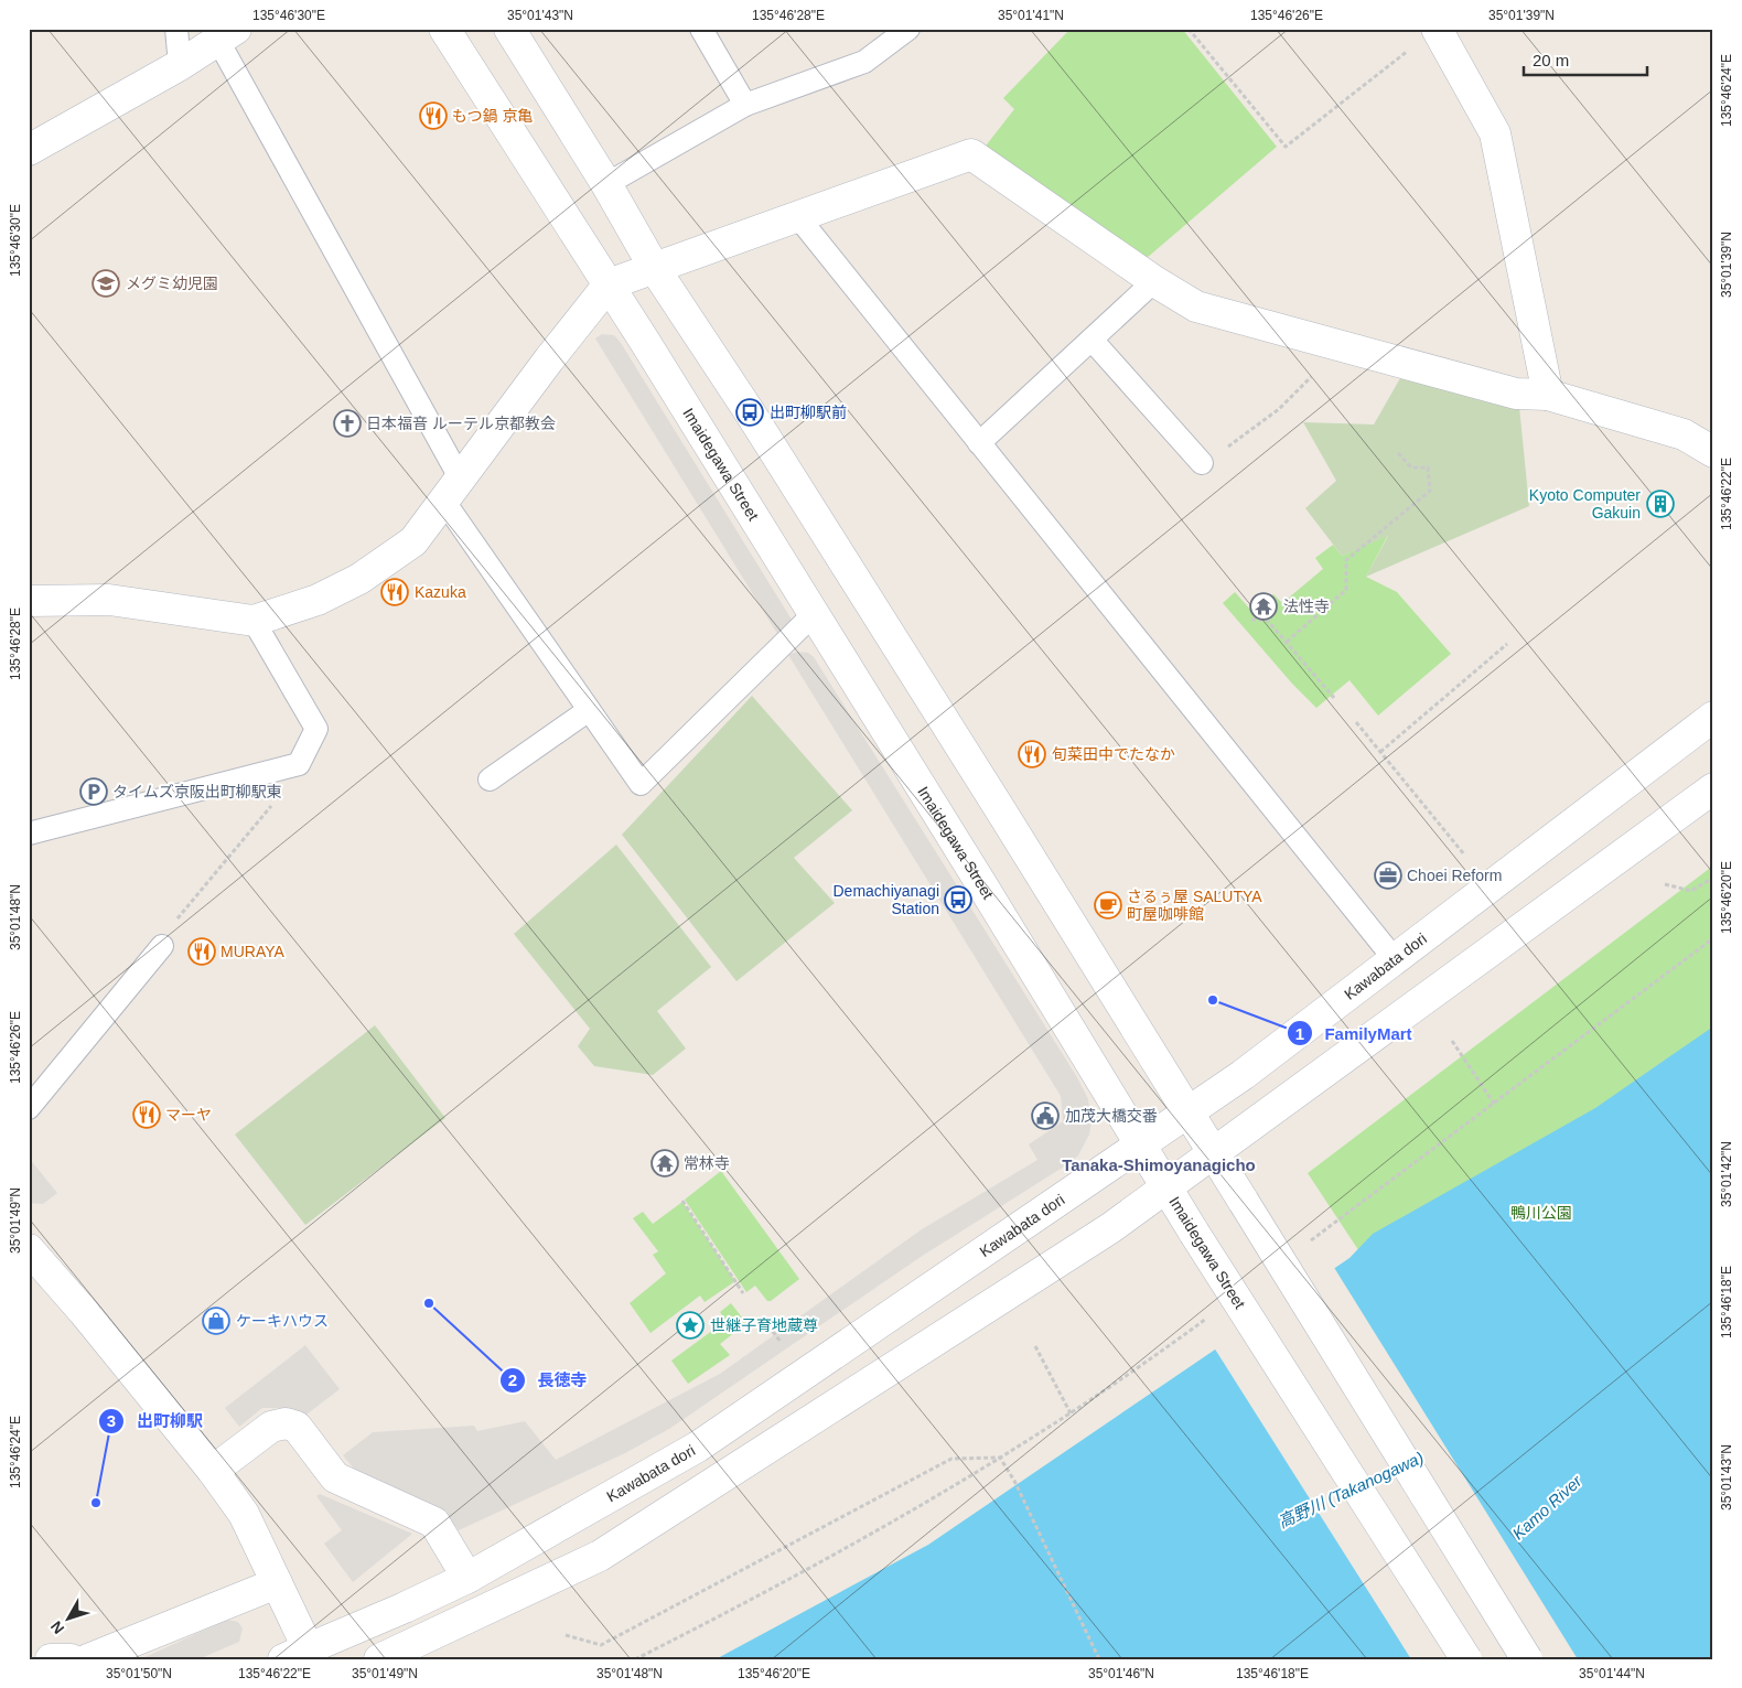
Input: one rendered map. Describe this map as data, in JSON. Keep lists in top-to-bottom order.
{
  "streets": {
    "street": ["Imaidegawa Street", "Kawabata dori"]
  },
  "crossings": [
    ["Imaidegawa Street", "Kawabata dori"]
  ],
  "districts": ["Tanaka-Shimoyanagicho"],
  "water": ["高野川 (Takanogawa)", "Kamo River"],
  "parks": ["鴨川公園"],
  "places": {
    "restaurant": [
      "もつ鍋 京亀",
      "Kazuka",
      "旬菜田中でたなか",
      "MURAYA",
      "マーヤ"
    ],
    "school or university": ["メグミ幼児園"],
    "bus stop": ["出町柳駅前", "Demachiyanagi Station"],
    "church": ["日本福音 ルーテル京都教会"],
    "building": ["Kyoto Computer Gakuin"],
    "temple": ["法性寺", "常林寺"],
    "parking": ["タイムズ京阪出町柳駅東"],
    "office": ["Choei Reform"],
    "cafe": ["さるぅ屋 SALUTYA 町屋咖啡館"],
    "other": ["FamilyMart", "長徳寺", "出町柳駅"],
    "public building": ["加茂大橋交番"],
    "shop": ["ケーキハウス"],
    "place": ["世継子育地蔵尊"]
  },
  "scale_bar": "20 m",
  "north": "bottom left",
  "coordinates": [
    "135°46'30\"E",
    "35°01'43\"N",
    "135°46'28\"E",
    "35°01'41\"N",
    "135°46'26\"E",
    "35°01'39\"N",
    "135°46'24\"E",
    "135°46'22\"E",
    "135°46'20\"E",
    "35°01'48\"N",
    "35°01'42\"N",
    "35°01'49\"N",
    "135°46'18\"E",
    "35°01'50\"N",
    "35°01'46\"N",
    "35°01'44\"N"
  ]
}
